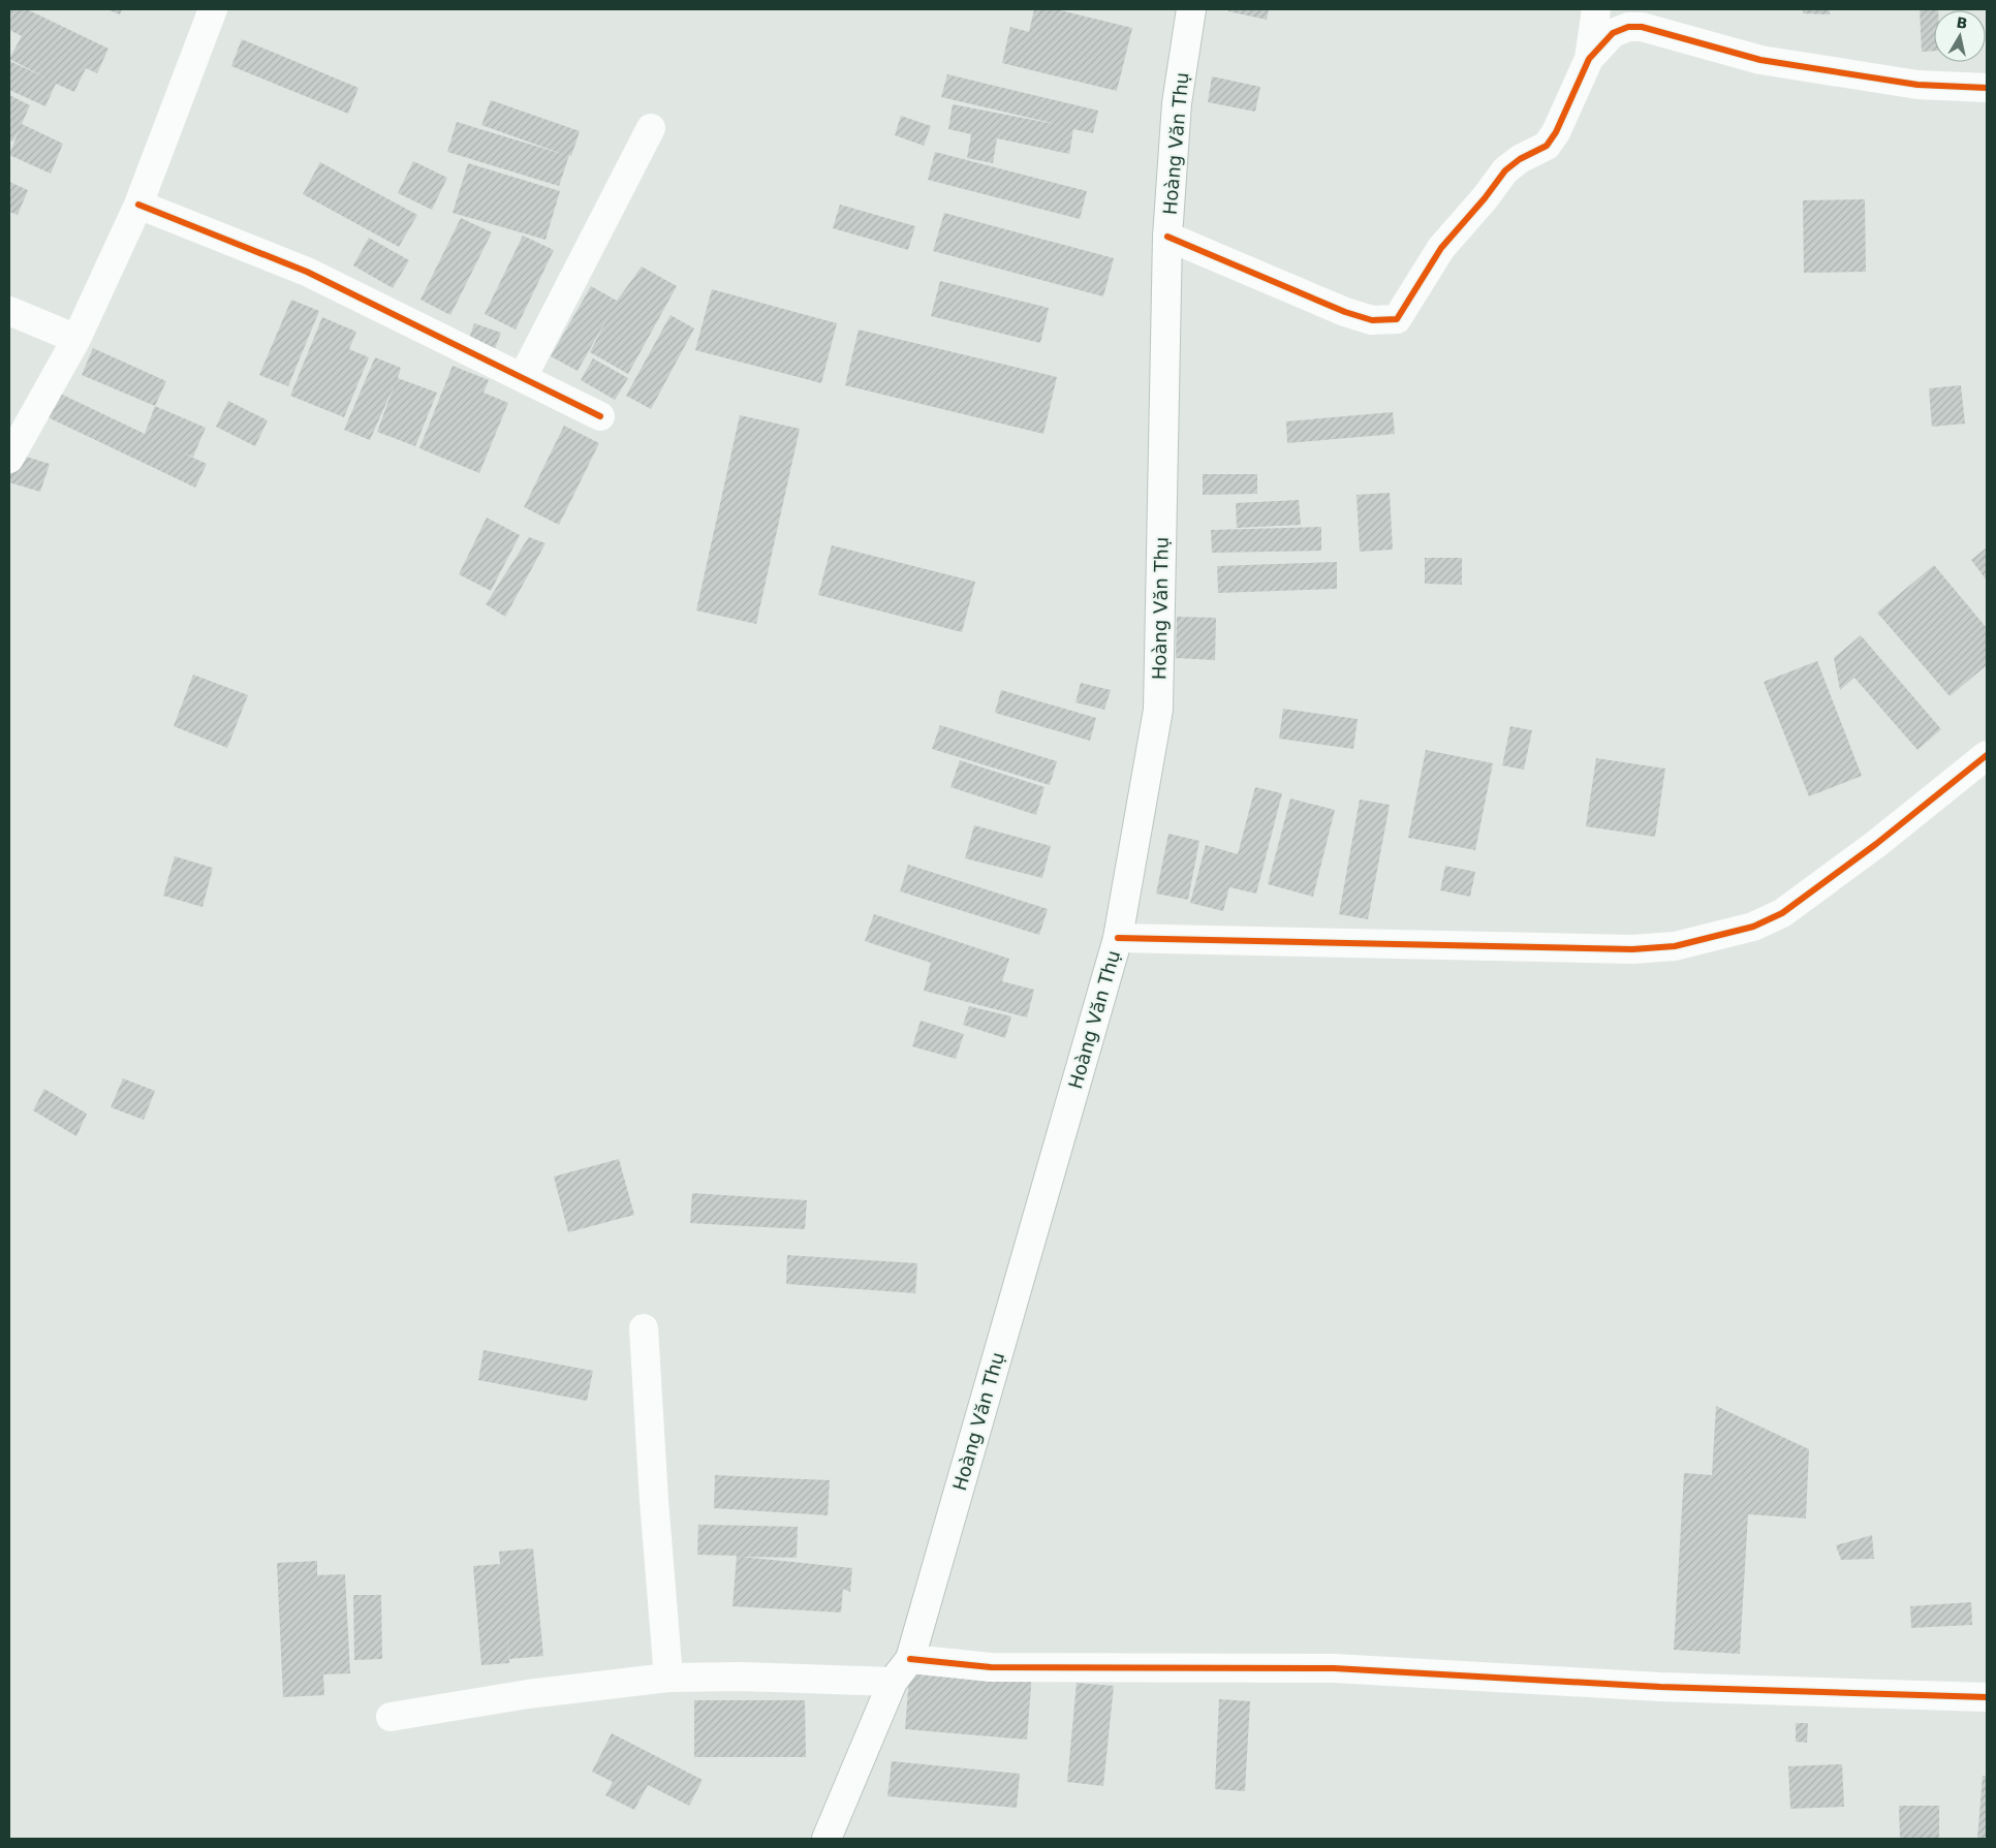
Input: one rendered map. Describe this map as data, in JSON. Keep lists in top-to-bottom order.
{
  "streets": {
    "street": ["Hoàng Văn Thụ"]
  },
  "north": "top"
}
